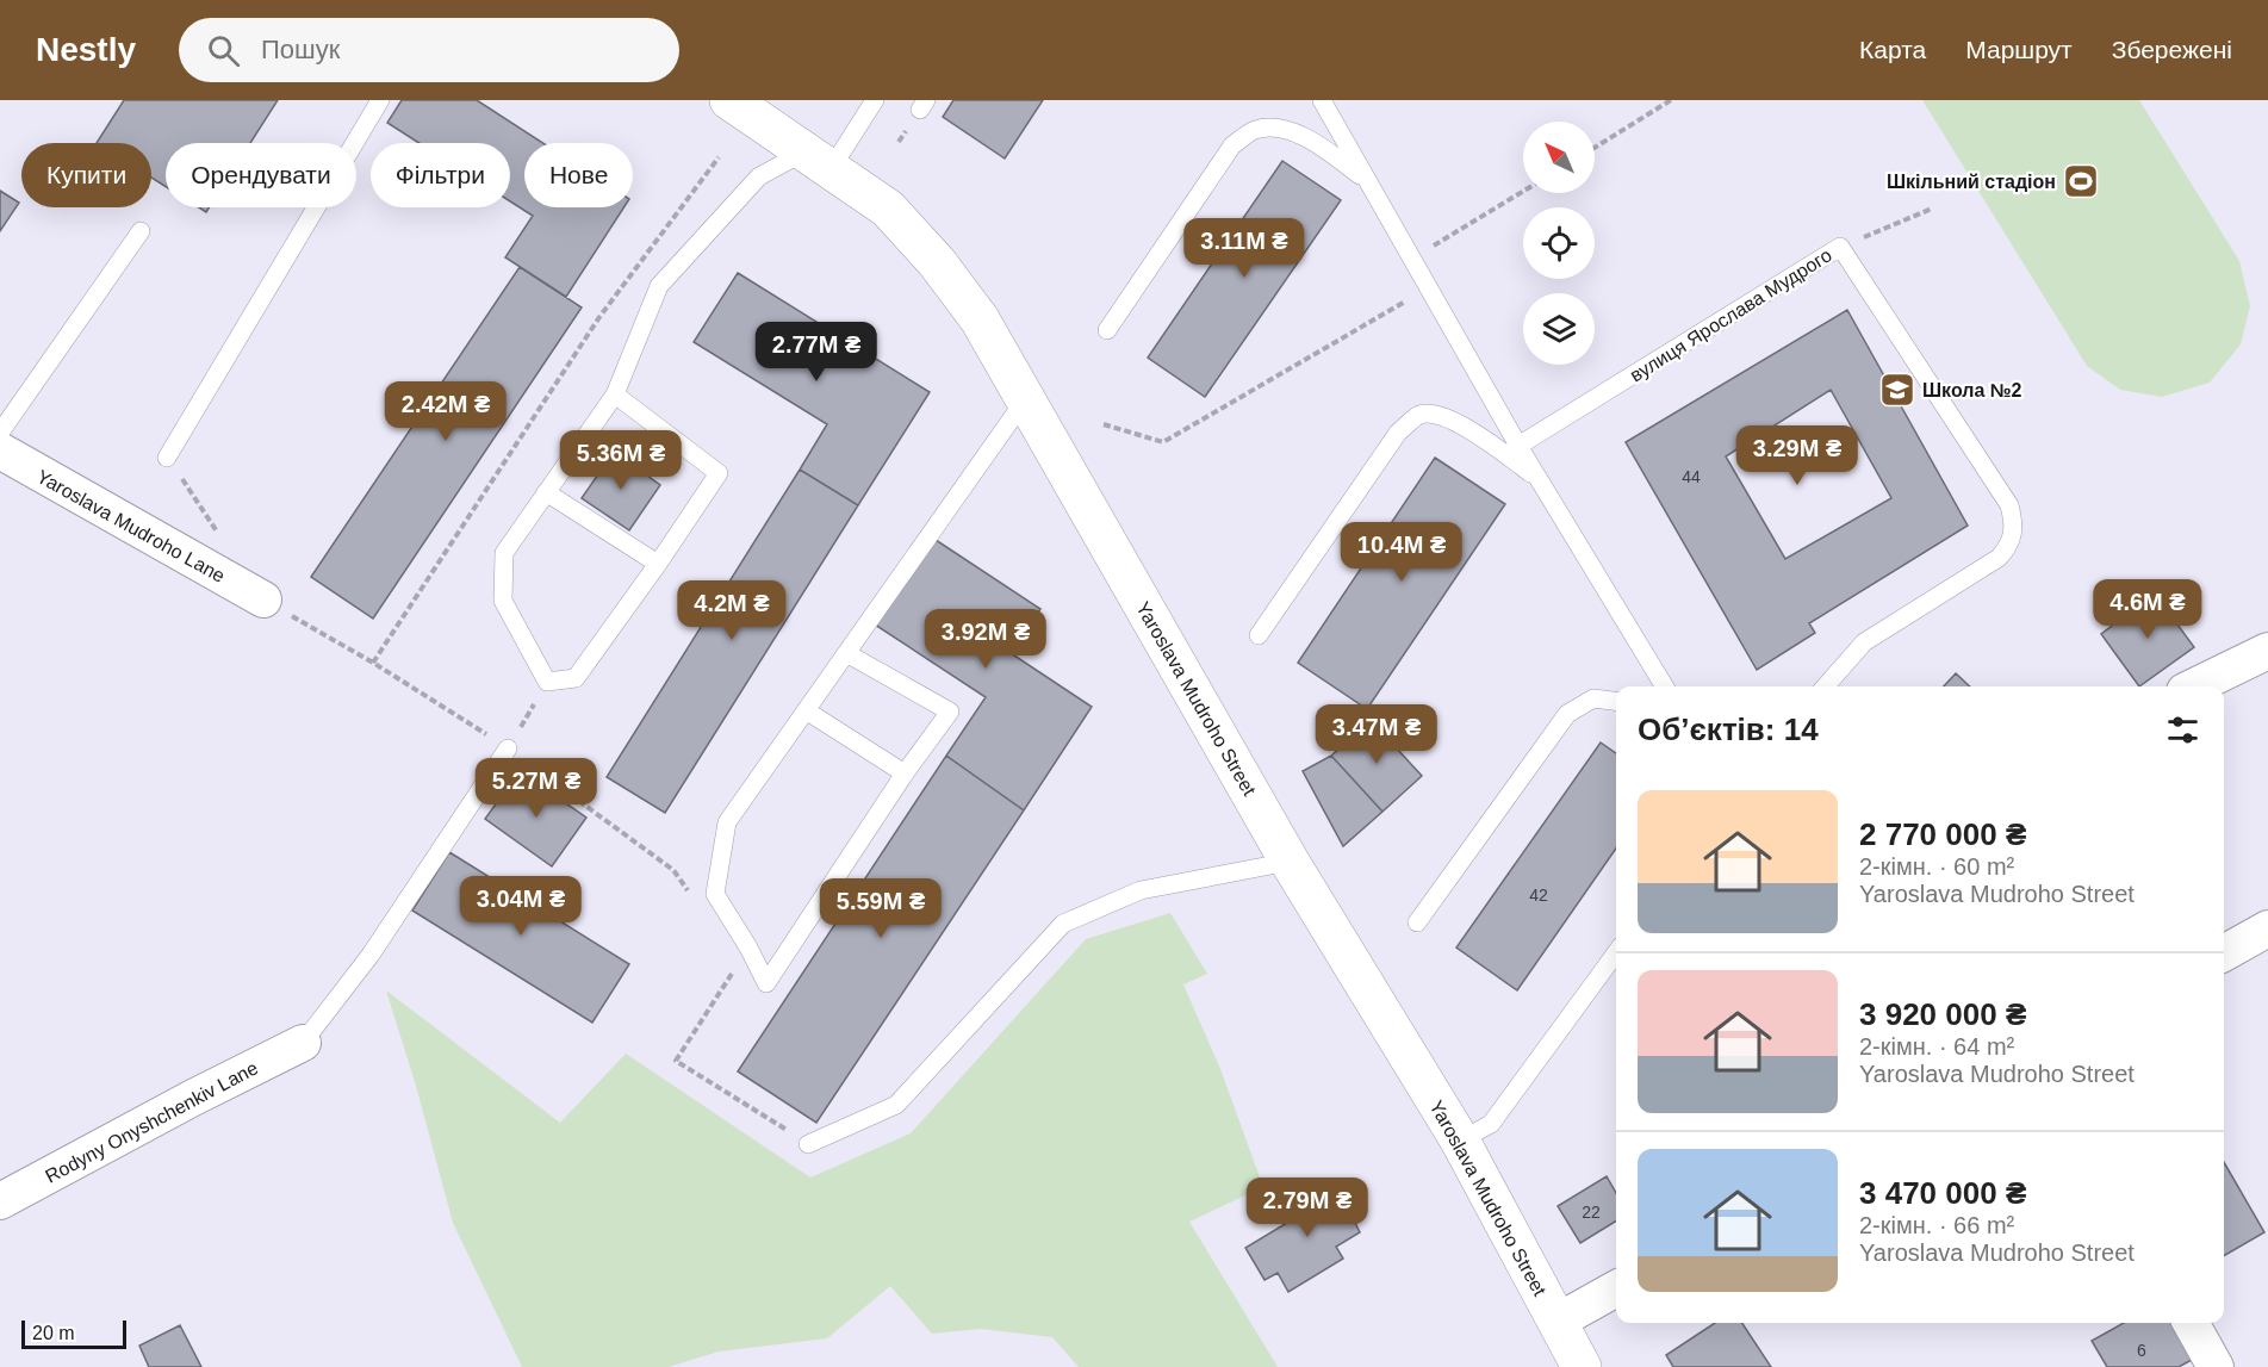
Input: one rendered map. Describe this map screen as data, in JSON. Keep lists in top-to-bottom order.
{
  "streets": {
    "street": ["Yaroslava Mudroho Lane", "Yaroslava Mudroho Street", "Rodyny Onyshchenkiv Lane"],
    "lane": ["вулиця Ярослава Мудрого"]
  },
  "places": {
    "sports": ["Шкільний стадіон"],
    "school or university": ["Школа №2"]
  },
  "house_numbers": [
    "44",
    "42",
    "22",
    "6"
  ],
  "scale_bar": "20 m",
  "north": "top left",
  "page": {
    "header": "Nestly",
    "search": "Пошук",
    "nav": ["Карта", "Маршрут", "Збережені"],
    "chip": [
      "Купити",
      "Орендувати",
      "Фільтри",
      "Нове"
    ],
    "price": [
      "3.11M ₴",
      "2.77M ₴",
      "2.42M ₴",
      "3.29M ₴",
      "5.36M ₴",
      "10.4M ₴",
      "4.6M ₴",
      "4.2M ₴",
      "3.92M ₴",
      "3.47M ₴",
      "5.27M ₴",
      "3.04M ₴",
      "5.59M ₴",
      "2.79M ₴"
    ],
    "heading": "Об’єктів: 14",
    "list": [
      {
        "name": "2 770 000 ₴",
        "note": "2-кімн. · 60 m² · Yaroslava Mudroho Street"
      },
      {
        "name": "3 920 000 ₴",
        "note": "2-кімн. · 64 m² · Yaroslava Mudroho Street"
      },
      {
        "name": "3 470 000 ₴",
        "note": "2-кімн. · 66 m² · Yaroslava Mudroho Street"
      }
    ],
    "scale": "20 m"
  }
}
